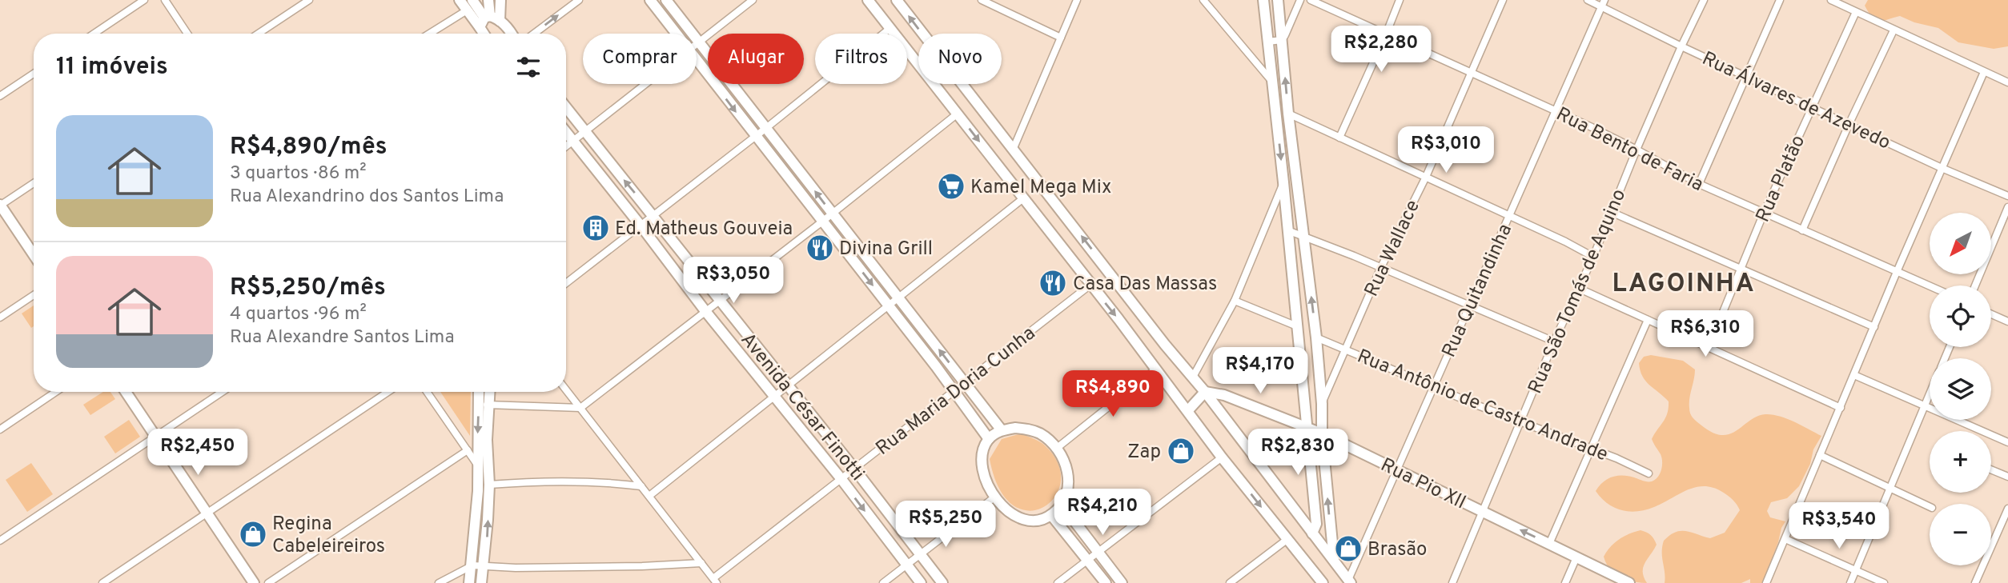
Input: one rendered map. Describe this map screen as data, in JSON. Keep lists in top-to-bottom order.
{
  "streets": {
    "main road": ["Avenida César Finotti", "Rua Pio Xll"],
    "street": [
      "Rua Álvares de Azevedo",
      "Rua Bento de Faria",
      "Rua Platão",
      "Rua Wallace",
      "Rua Quitandinha",
      "Rua São Tomás de Aquino",
      "Rua Maria Doria Cunha",
      "Rua Antônio de Castro Andrade"
    ]
  },
  "crossings": [
    ["Rua Álvares de Azevedo", "Rua Platão"],
    ["Rua Álvares de Azevedo", "Rua Quitandinha"],
    ["Rua Álvares de Azevedo", "Rua São Tomás de Aquino"],
    ["Rua Bento de Faria", "Rua Platão"],
    ["Rua Bento de Faria", "Rua Wallace"],
    ["Rua Bento de Faria", "Rua Quitandinha"],
    ["Rua Bento de Faria", "Rua São Tomás de Aquino"],
    ["Rua Wallace", "Rua Antônio de Castro Andrade"],
    ["Rua Quitandinha", "Rua Antônio de Castro Andrade"],
    ["Rua Quitandinha", "Rua Pio Xll"],
    ["Rua São Tomás de Aquino", "Rua Antônio de Castro Andrade"],
    ["Rua São Tomás de Aquino", "Rua Pio Xll"],
    ["Rua Maria Doria Cunha", "Avenida César Finotti"]
  ],
  "districts": ["LAGOINHA"],
  "places": {
    "supermarket": ["Kamel Mega Mix"],
    "building": ["Ed. Matheus Gouveia"],
    "restaurant": ["Divina Grill", "Casa Das Massas"],
    "shop": ["Zap", "Regina Cabeleireiros", "Brasão"]
  },
  "north": "bottom left",
  "page": {
    "price": [
      "R$2,280",
      "R$3,010",
      "R$3,050",
      "R$6,310",
      "R$4,170",
      "R$4,890",
      "R$2,450",
      "R$2,830",
      "R$4,210",
      "R$5,250",
      "R$3,540"
    ],
    "chip": [
      "Comprar",
      "Alugar",
      "Filtros",
      "Novo"
    ],
    "heading": "11 imóveis",
    "list": [
      {
        "name": "R$4,890/mês",
        "note": "3 quartos · 86 m² · Rua Alexandrino dos Santos Lima"
      },
      {
        "name": "R$5,250/mês",
        "note": "4 quartos · 96 m² · Rua Alexandre Santos Lima"
      }
    ],
    "map_buttons": ["+", "−"]
  }
}
